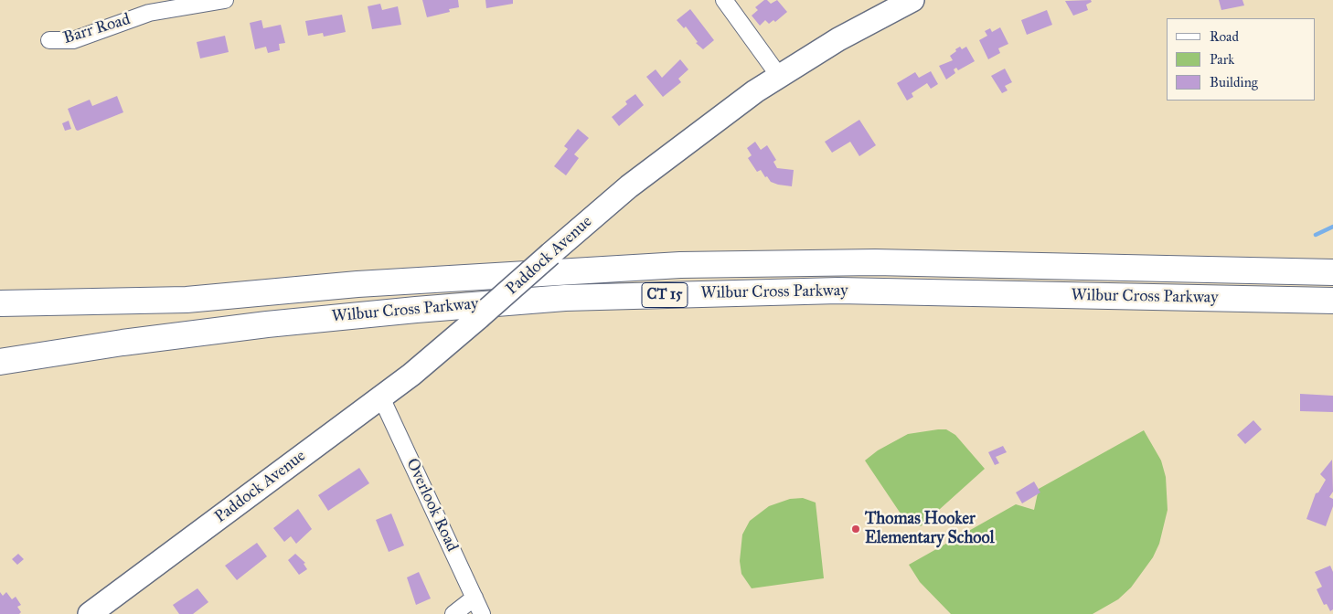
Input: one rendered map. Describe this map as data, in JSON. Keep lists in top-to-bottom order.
{
  "streets": {
    "highway": ["Wilbur Cross Parkway", "CT 15"],
    "main road": ["Paddock Avenue"],
    "street": ["Barr Road", "Overlook Road"]
  },
  "crossings": [
    ["Paddock Avenue", "Overlook Road"]
  ],
  "places": ["Thomas Hooker Elementary School"],
  "legend": ["Road", "Park", "Building"]
}
